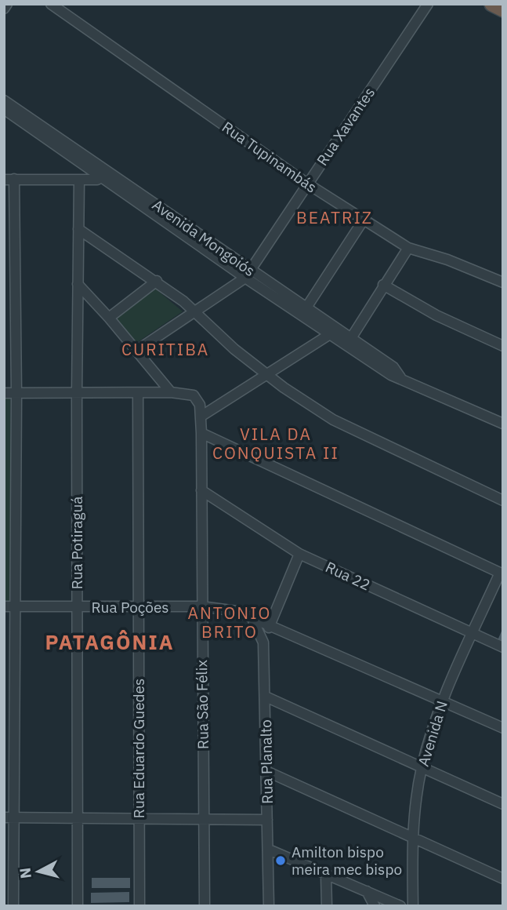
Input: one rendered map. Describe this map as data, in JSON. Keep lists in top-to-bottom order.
{
  "streets": {
    "street": [
      "Rua Xavantes",
      "Rua Tupinambás",
      "Avenida Mongoiós",
      "Rua Potiraguá",
      "Rua 22",
      "Rua Poções",
      "Rua São Félix",
      "Avenida N",
      "Rua Eduardo Guedes",
      "Rua Planalto"
    ]
  },
  "crossings": [
    ["Rua Xavantes", "Rua Tupinambás"],
    ["Rua Xavantes", "Avenida Mongoiós"],
    ["Rua Potiraguá", "Rua Poções"],
    ["Rua 22", "Rua São Félix"],
    ["Rua 22", "Avenida N"],
    ["Rua Poções", "Rua São Félix"],
    ["Rua Poções", "Avenida N"],
    ["Rua Poções", "Rua Eduardo Guedes"],
    ["Rua Poções", "Rua Planalto"]
  ],
  "districts": [
    "BEATRIZ",
    "CURITIBA",
    "VILA DA CONQUISTA II",
    "ANTONIO BRITO",
    "PATAGÔNIA"
  ],
  "places": ["Amilton bispo meira mec bispo"],
  "north": "left"
}
